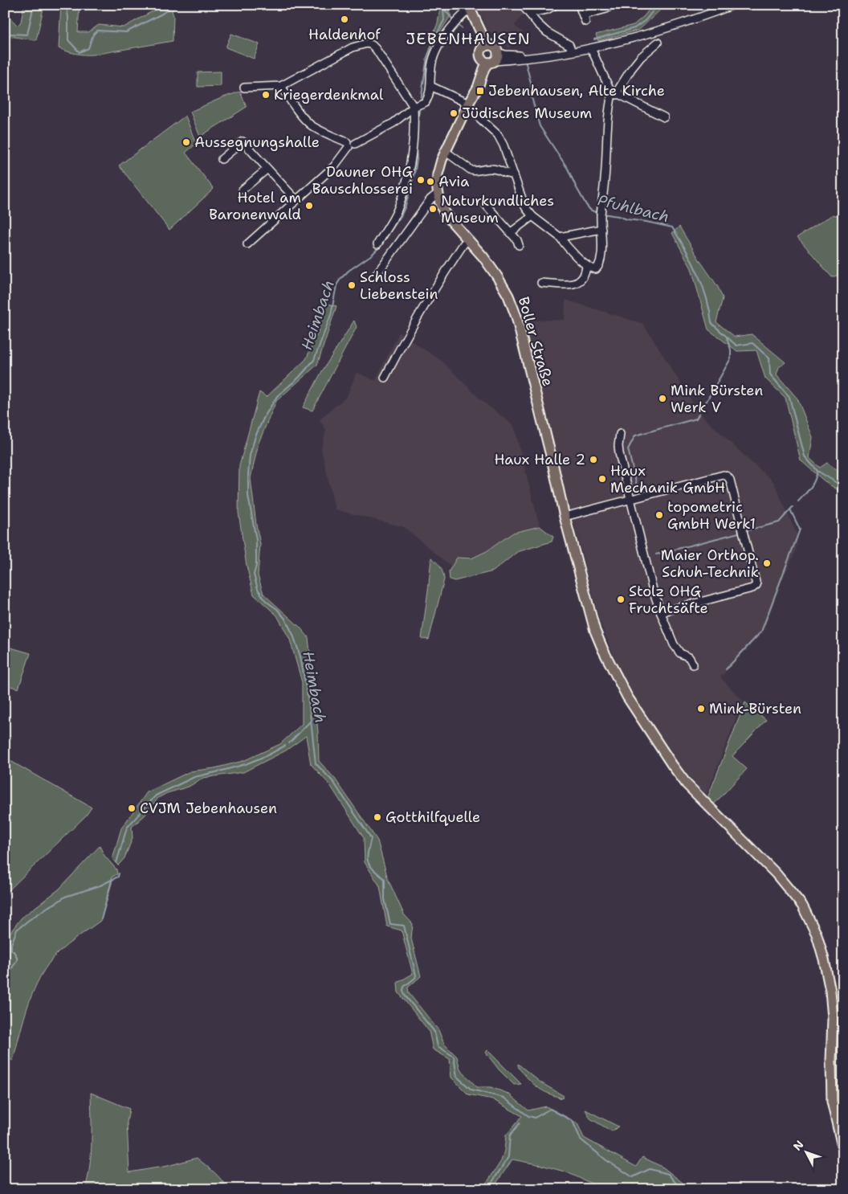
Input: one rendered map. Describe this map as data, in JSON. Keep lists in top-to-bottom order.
{
  "streets": {
    "main road": ["Boller Straße"]
  },
  "districts": ["JEBENHAUSEN"],
  "water": ["Pfuhlbach", "Heimbach"],
  "places": {
    "other": [
      "Haldenhof",
      "Kriegerdenkmal",
      "Jüdisches Museum",
      "Aussegnungshalle",
      "Dauner OHG Bauschlosserei",
      "Avia",
      "Hotel am Baronenwald",
      "Naturkundliches Museum",
      "Schloss Liebenstein",
      "Mink Bürsten Werk V",
      "Haux Halle 2",
      "Haux Mechanik GmbH",
      "topometric GmbH Werk1",
      "Maier Orthop. Schuh-Technik",
      "Stolz OHG Fruchtsäfte",
      "Mink-Bürsten",
      "CVJM Jebenhausen",
      "Gotthilfquelle"
    ],
    "transit": ["Jebenhausen, Alte Kirche"]
  },
  "north": "top left"
}
